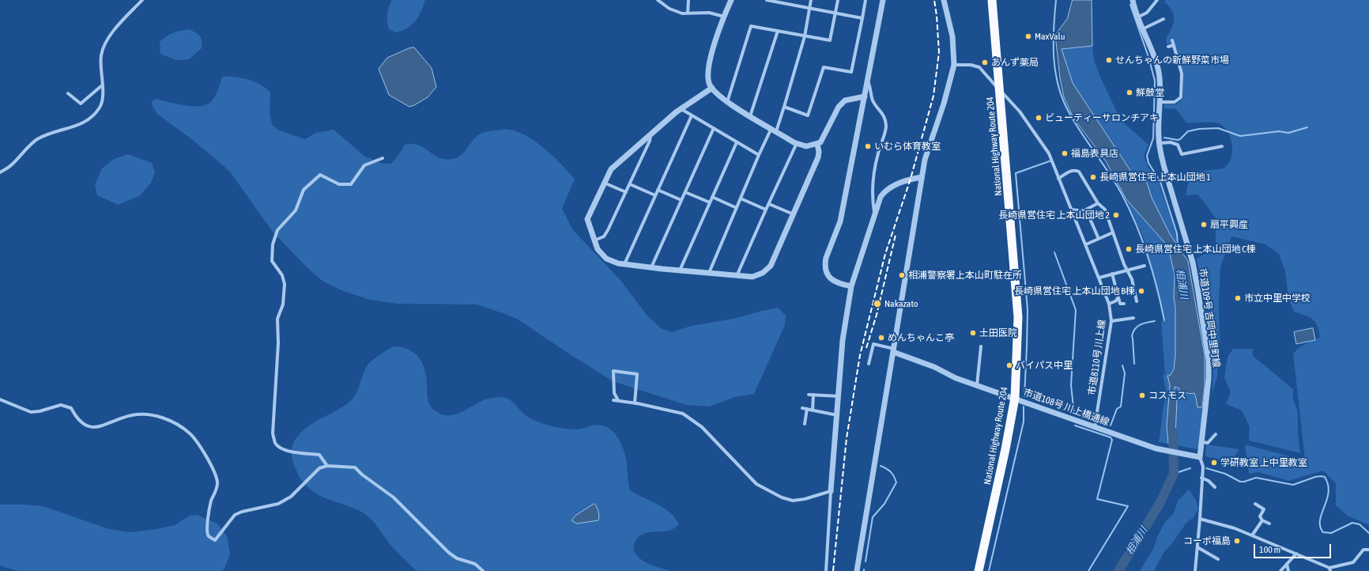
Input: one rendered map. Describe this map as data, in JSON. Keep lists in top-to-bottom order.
{
  "streets": {
    "highway": ["National Highway Route 204"],
    "street": ["市道109号 吉岡中里町線", "市道8110号 川上線", "市道108号 川上橋通線"]
  },
  "crossings": [
    ["National Highway Route 204", "市道8110号 川上線"],
    ["National Highway Route 204", "市道108号 川上橋通線"],
    ["市道109号 吉岡中里町線", "市道108号 川上橋通線"],
    ["市道8110号 川上線", "市道108号 川上橋通線"]
  ],
  "water": ["相浦川"],
  "places": [
    "MaxValu",
    "せんちゃんの新鮮野菜市場",
    "あんず薬局",
    "鮮鼓堂",
    "ビューティーサロンチアキ",
    "いむら体育教室",
    "福島表具店",
    "長崎県営住宅 上本山団地 1",
    "長崎県営住宅 上本山団地 2",
    "扇平興産",
    "長崎県営住宅 上本山団地 C棟",
    "相浦警察署上本山町駐在所",
    "長崎県営住宅 上本山団地 B棟",
    "市立中里中学校",
    "Nakazato",
    "土田医院",
    "めんちゃんこ亭",
    "バイパス中里",
    "コスモス",
    "学研教室 上中里教室",
    "コーポ福島"
  ],
  "scale_bar": "100 m"
}
